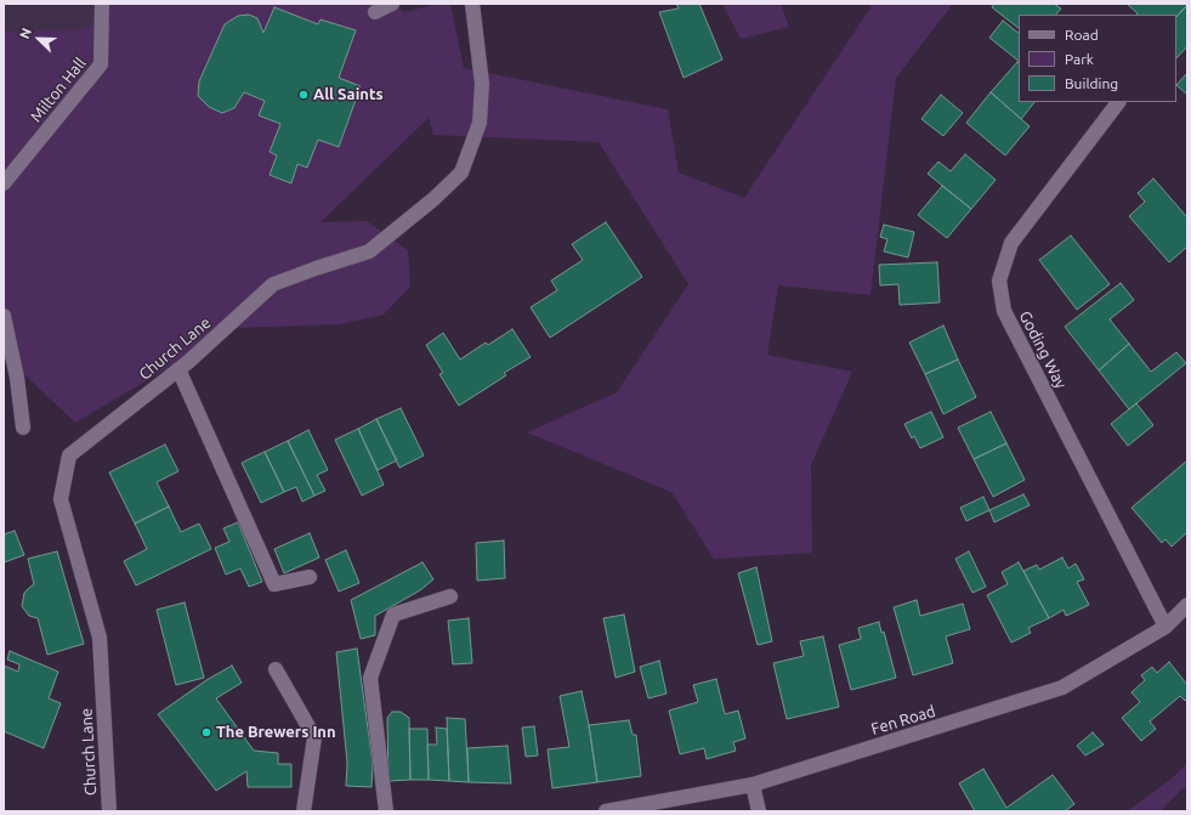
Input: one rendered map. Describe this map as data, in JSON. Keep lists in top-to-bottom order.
{
  "streets": {
    "street": [
      "Milton Hall",
      "Church Lane",
      "Goding Way",
      "Fen Road"
    ]
  },
  "crossings": [
    ["Goding Way", "Fen Road"]
  ],
  "places": ["All Saints", "The Brewers Inn"],
  "legend": ["Road", "Park", "Building"],
  "north": "top left"
}
